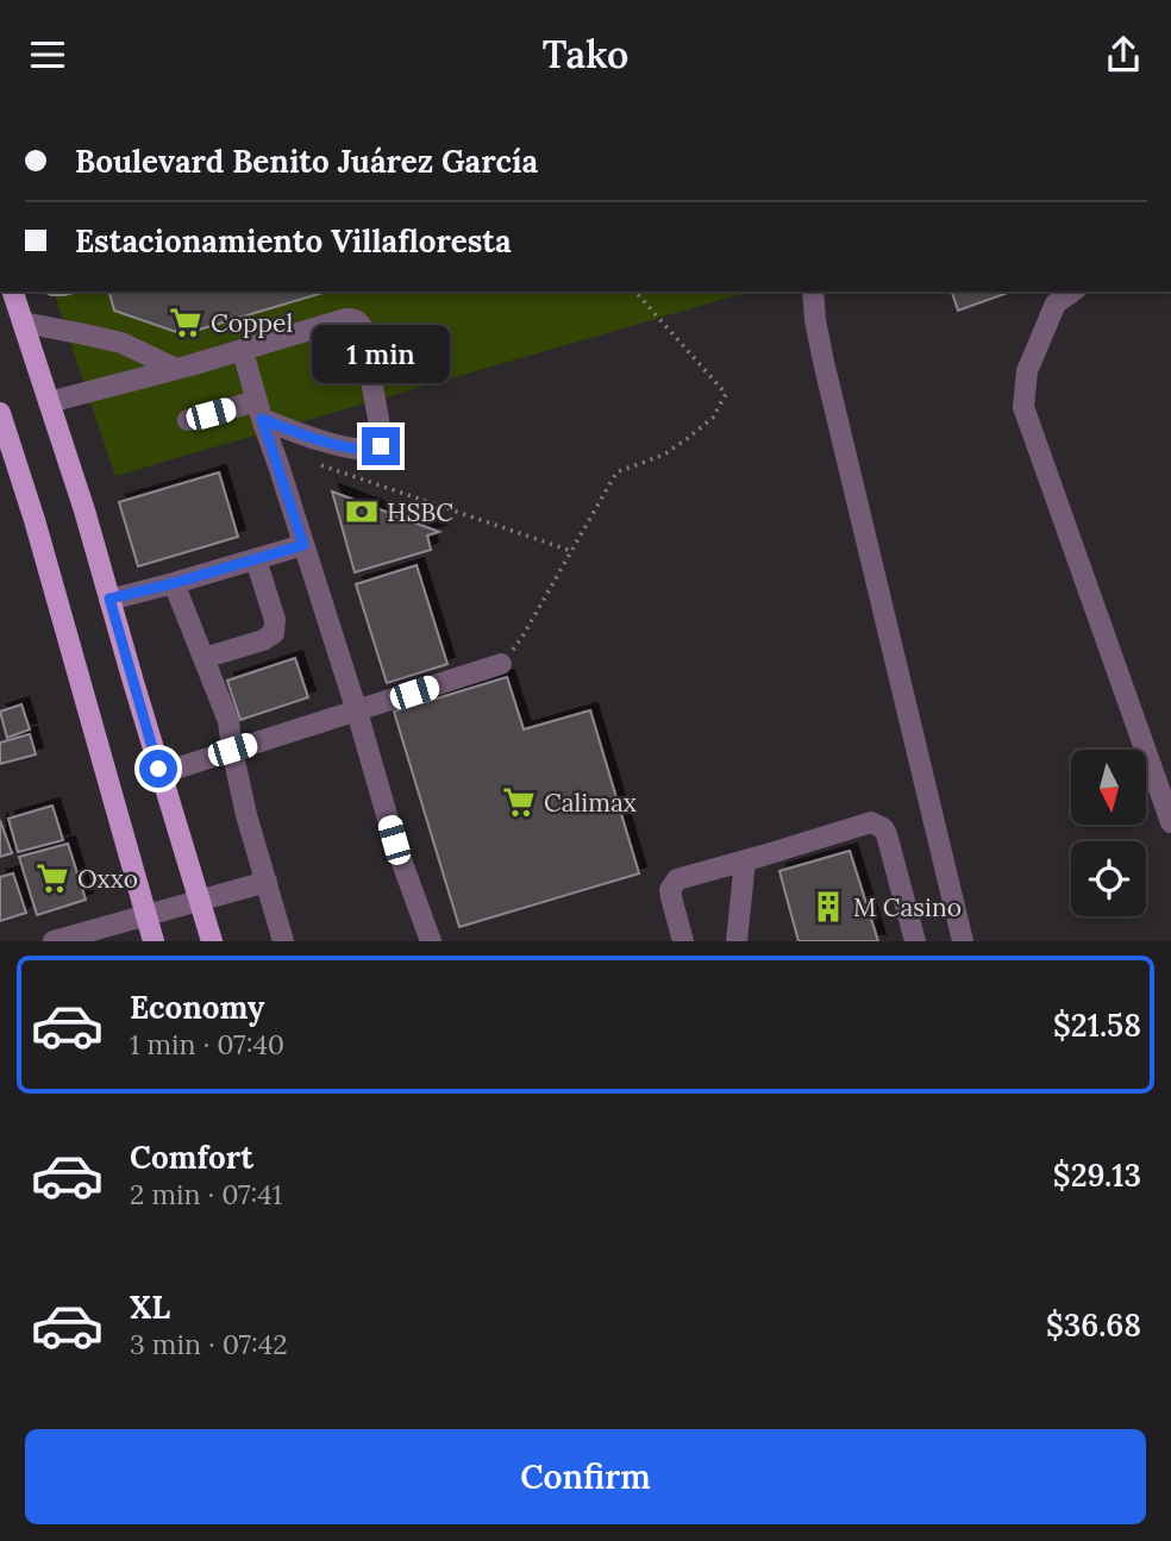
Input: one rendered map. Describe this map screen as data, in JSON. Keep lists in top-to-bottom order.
{
  "places": {
    "supermarket": ["Coppel", "Calimax", "Oxxo"],
    "bank": ["HSBC"],
    "building": ["M Casino"]
  },
  "north": "bottom",
  "page": {
    "header": "Tako",
    "banner": ["Boulevard Benito Juárez García", "Estacionamiento Villafloresta"],
    "bubble": "1 min",
    "list": [
      {
        "name": "Economy",
        "note": "1 min · 07:40",
        "value": "$21.58"
      },
      {
        "name": "Comfort",
        "note": "2 min · 07:41",
        "value": "$29.13"
      },
      {
        "name": "XL",
        "note": "3 min · 07:42",
        "value": "$36.68"
      }
    ],
    "buttons": "Confirm"
  }
}
